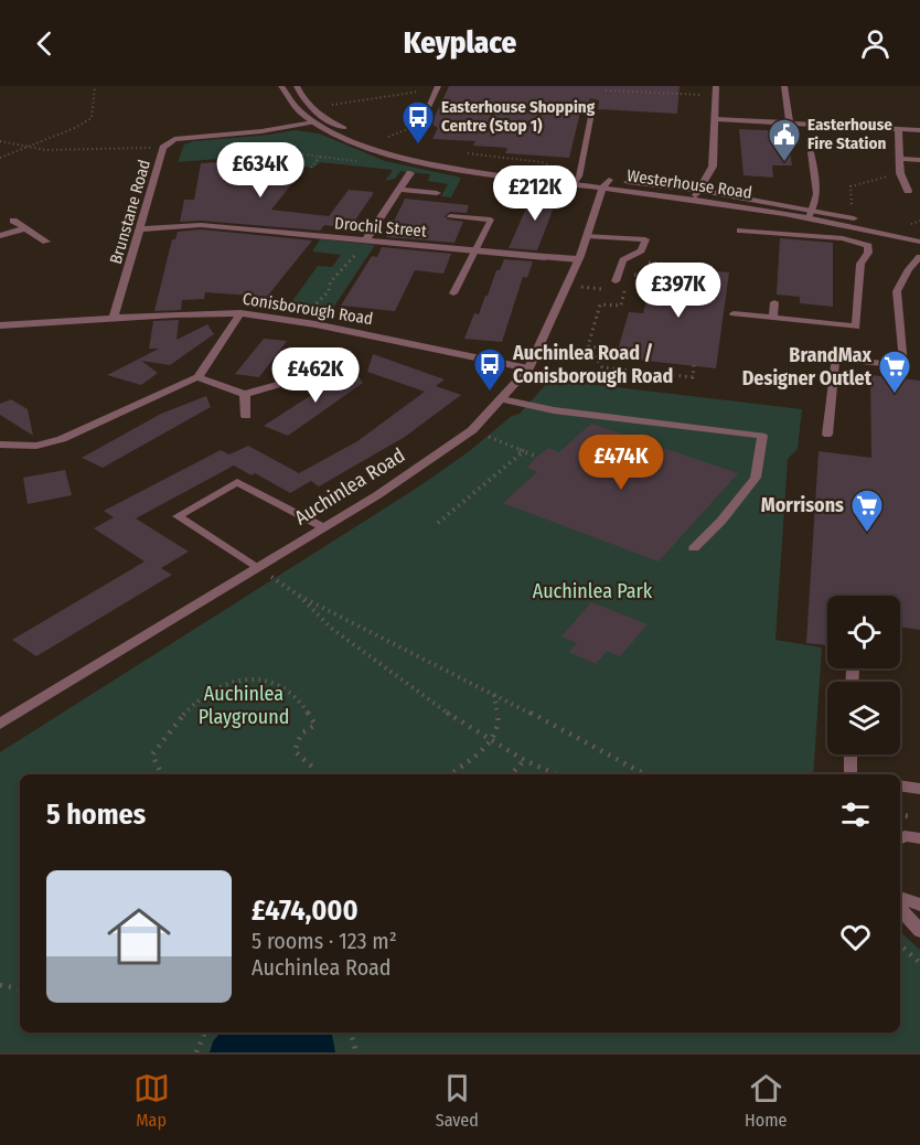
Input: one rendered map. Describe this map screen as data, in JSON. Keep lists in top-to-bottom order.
{
  "streets": {
    "street": [
      "Westerhouse Road",
      "Brunstane Road",
      "Drochil Street",
      "Conisborough Road",
      "Auchinlea Road"
    ]
  },
  "crossings": [
    ["Westerhouse Road", "Brunstane Road"],
    ["Westerhouse Road", "Auchinlea Road"],
    ["Brunstane Road", "Drochil Street"],
    ["Brunstane Road", "Conisborough Road"],
    ["Drochil Street", "Auchinlea Road"],
    ["Conisborough Road", "Auchinlea Road"]
  ],
  "parks": ["Auchinlea Park", "Auchinlea Playground"],
  "places": {
    "bus stop": ["Easterhouse Shopping Centre (Stop 1)", "Auchinlea Road / Conisborough Road"],
    "public building": ["Easterhouse Fire Station"],
    "supermarket": ["BrandMax Designer Outlet", "Morrisons"]
  },
  "page": {
    "header": "Keyplace",
    "price": [
      "£634K",
      "£212K",
      "£397K",
      "£462K",
      "£474K"
    ],
    "heading": "5 homes",
    "list": [
      {
        "name": "£474,000",
        "note": "5 rooms · 123 m² · Auchinlea Road"
      }
    ],
    "tabs": ["Map", "Saved", "Home"]
  }
}
